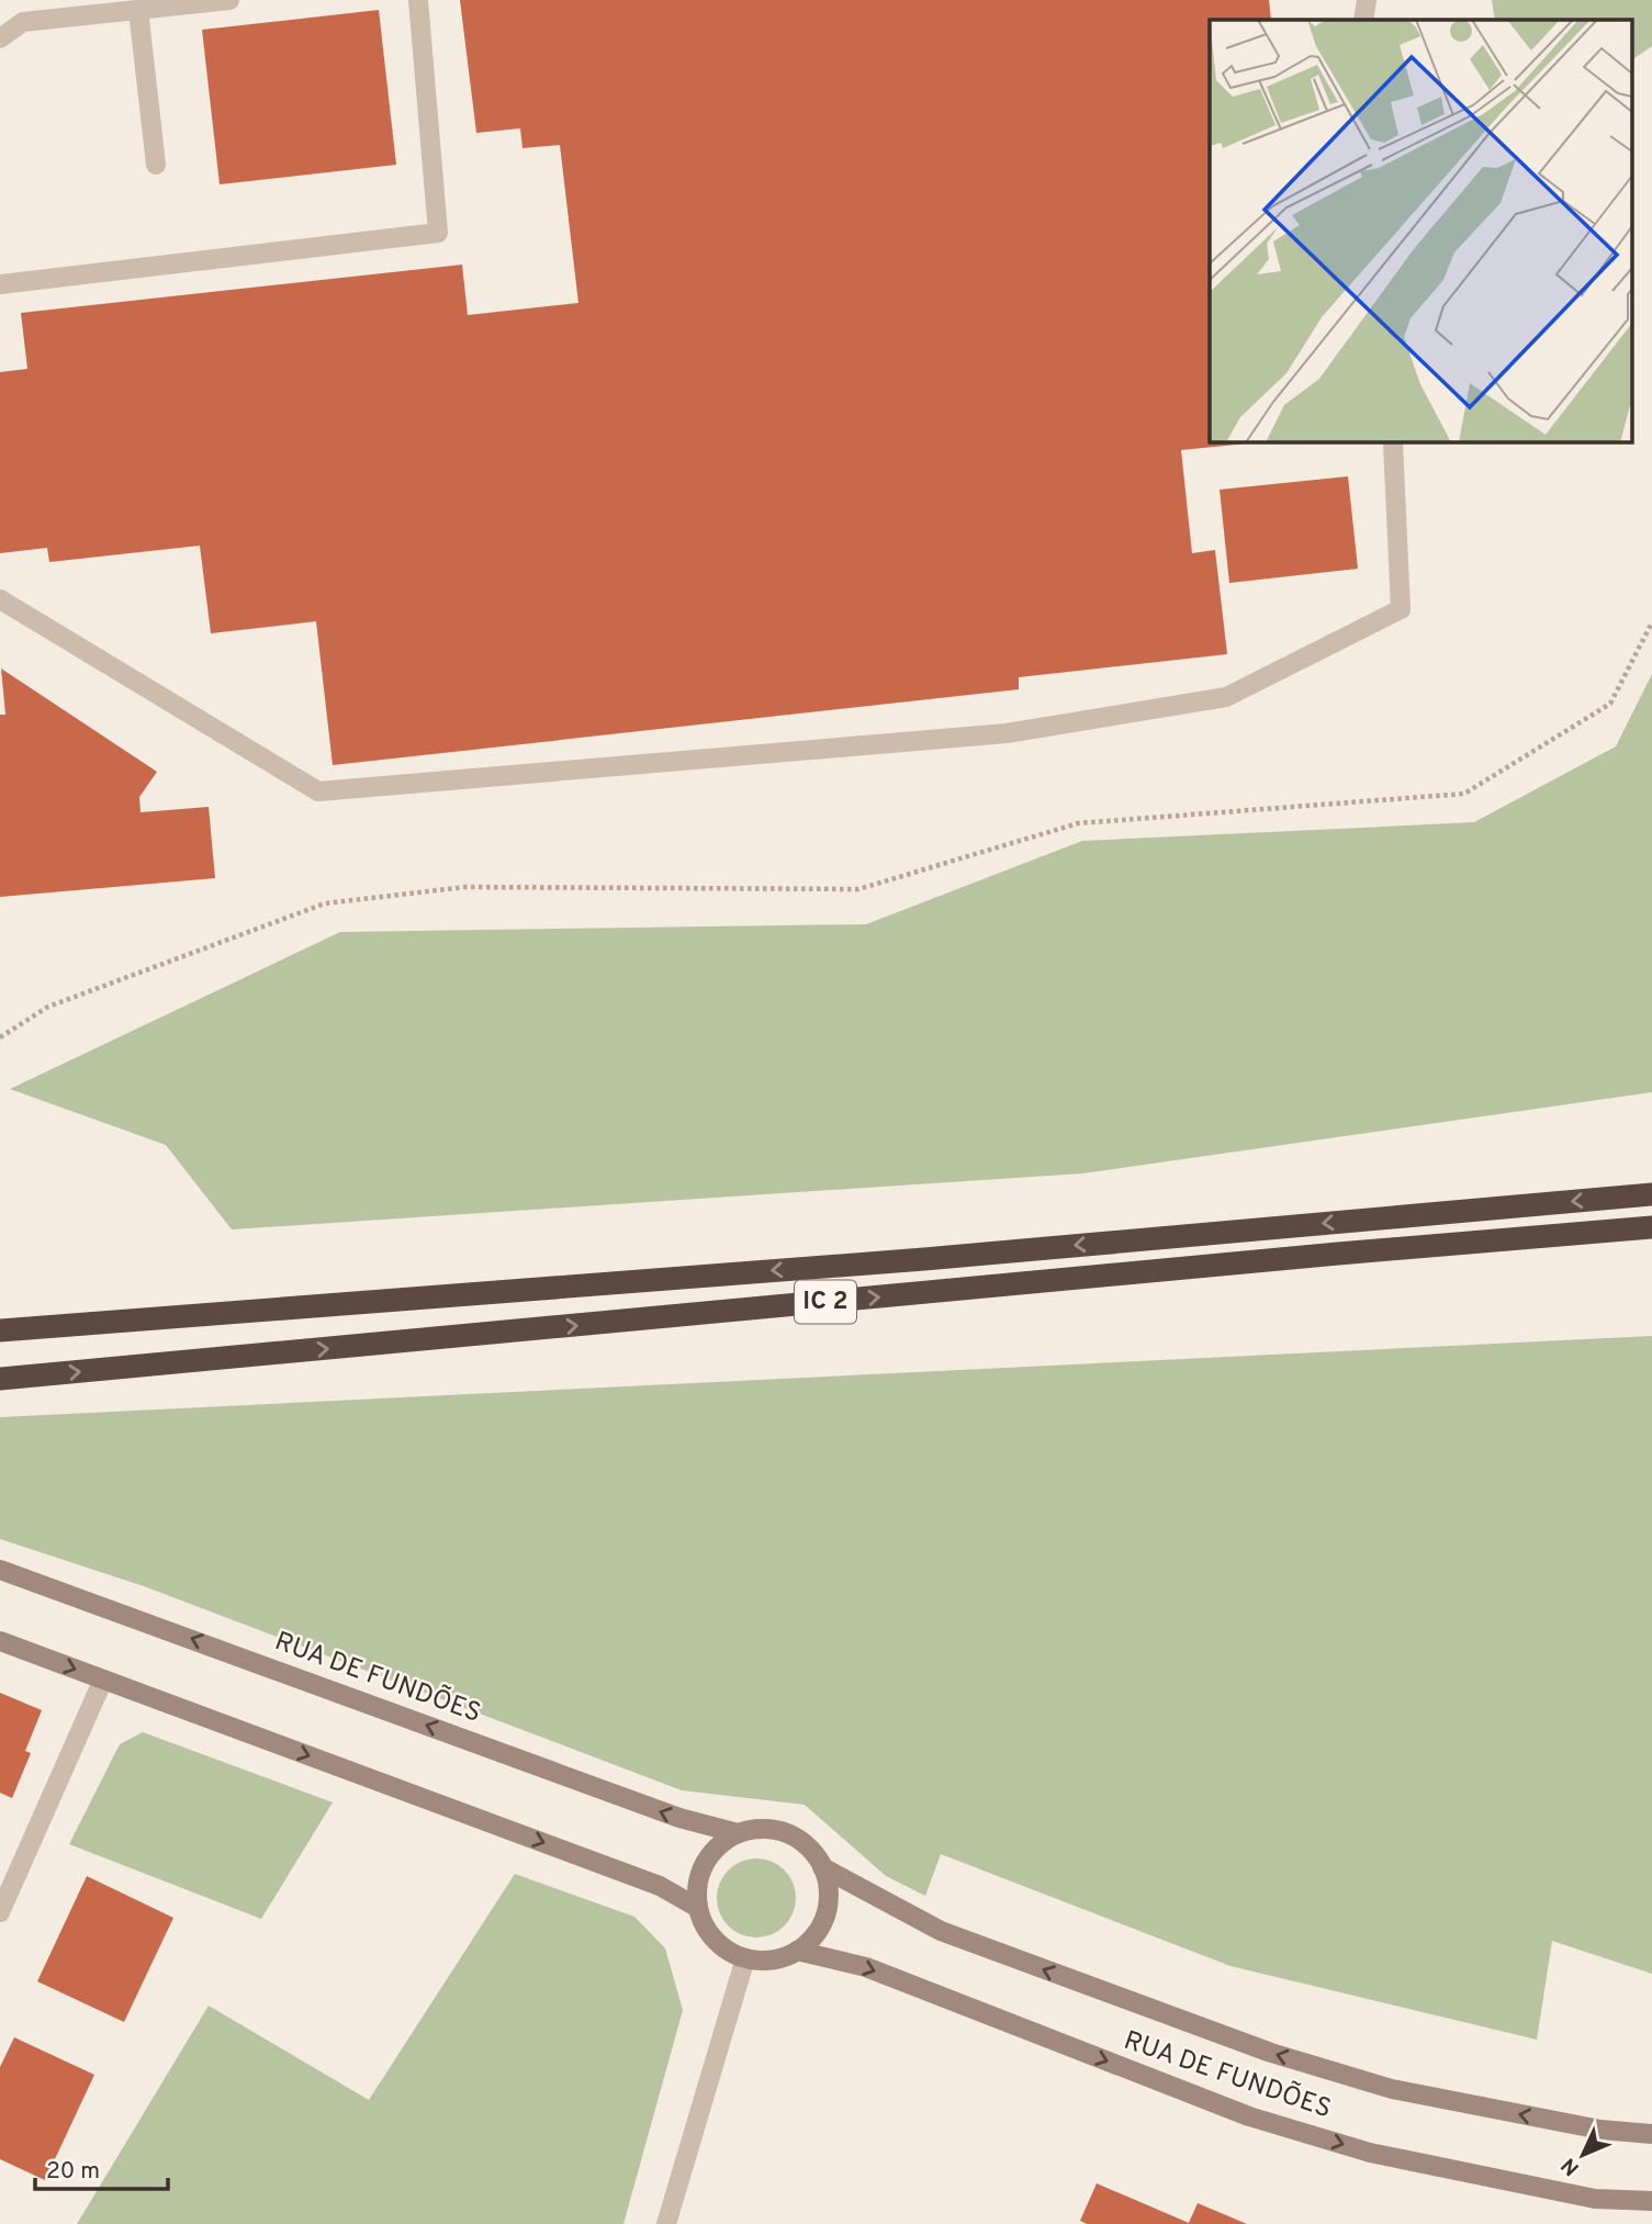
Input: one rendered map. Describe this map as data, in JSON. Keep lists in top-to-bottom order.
{
  "streets": {
    "highway": ["IC 2"],
    "main road": ["RUA DE FUNDÕES"]
  },
  "scale_bar": "20 m",
  "north": "bottom left"
}
